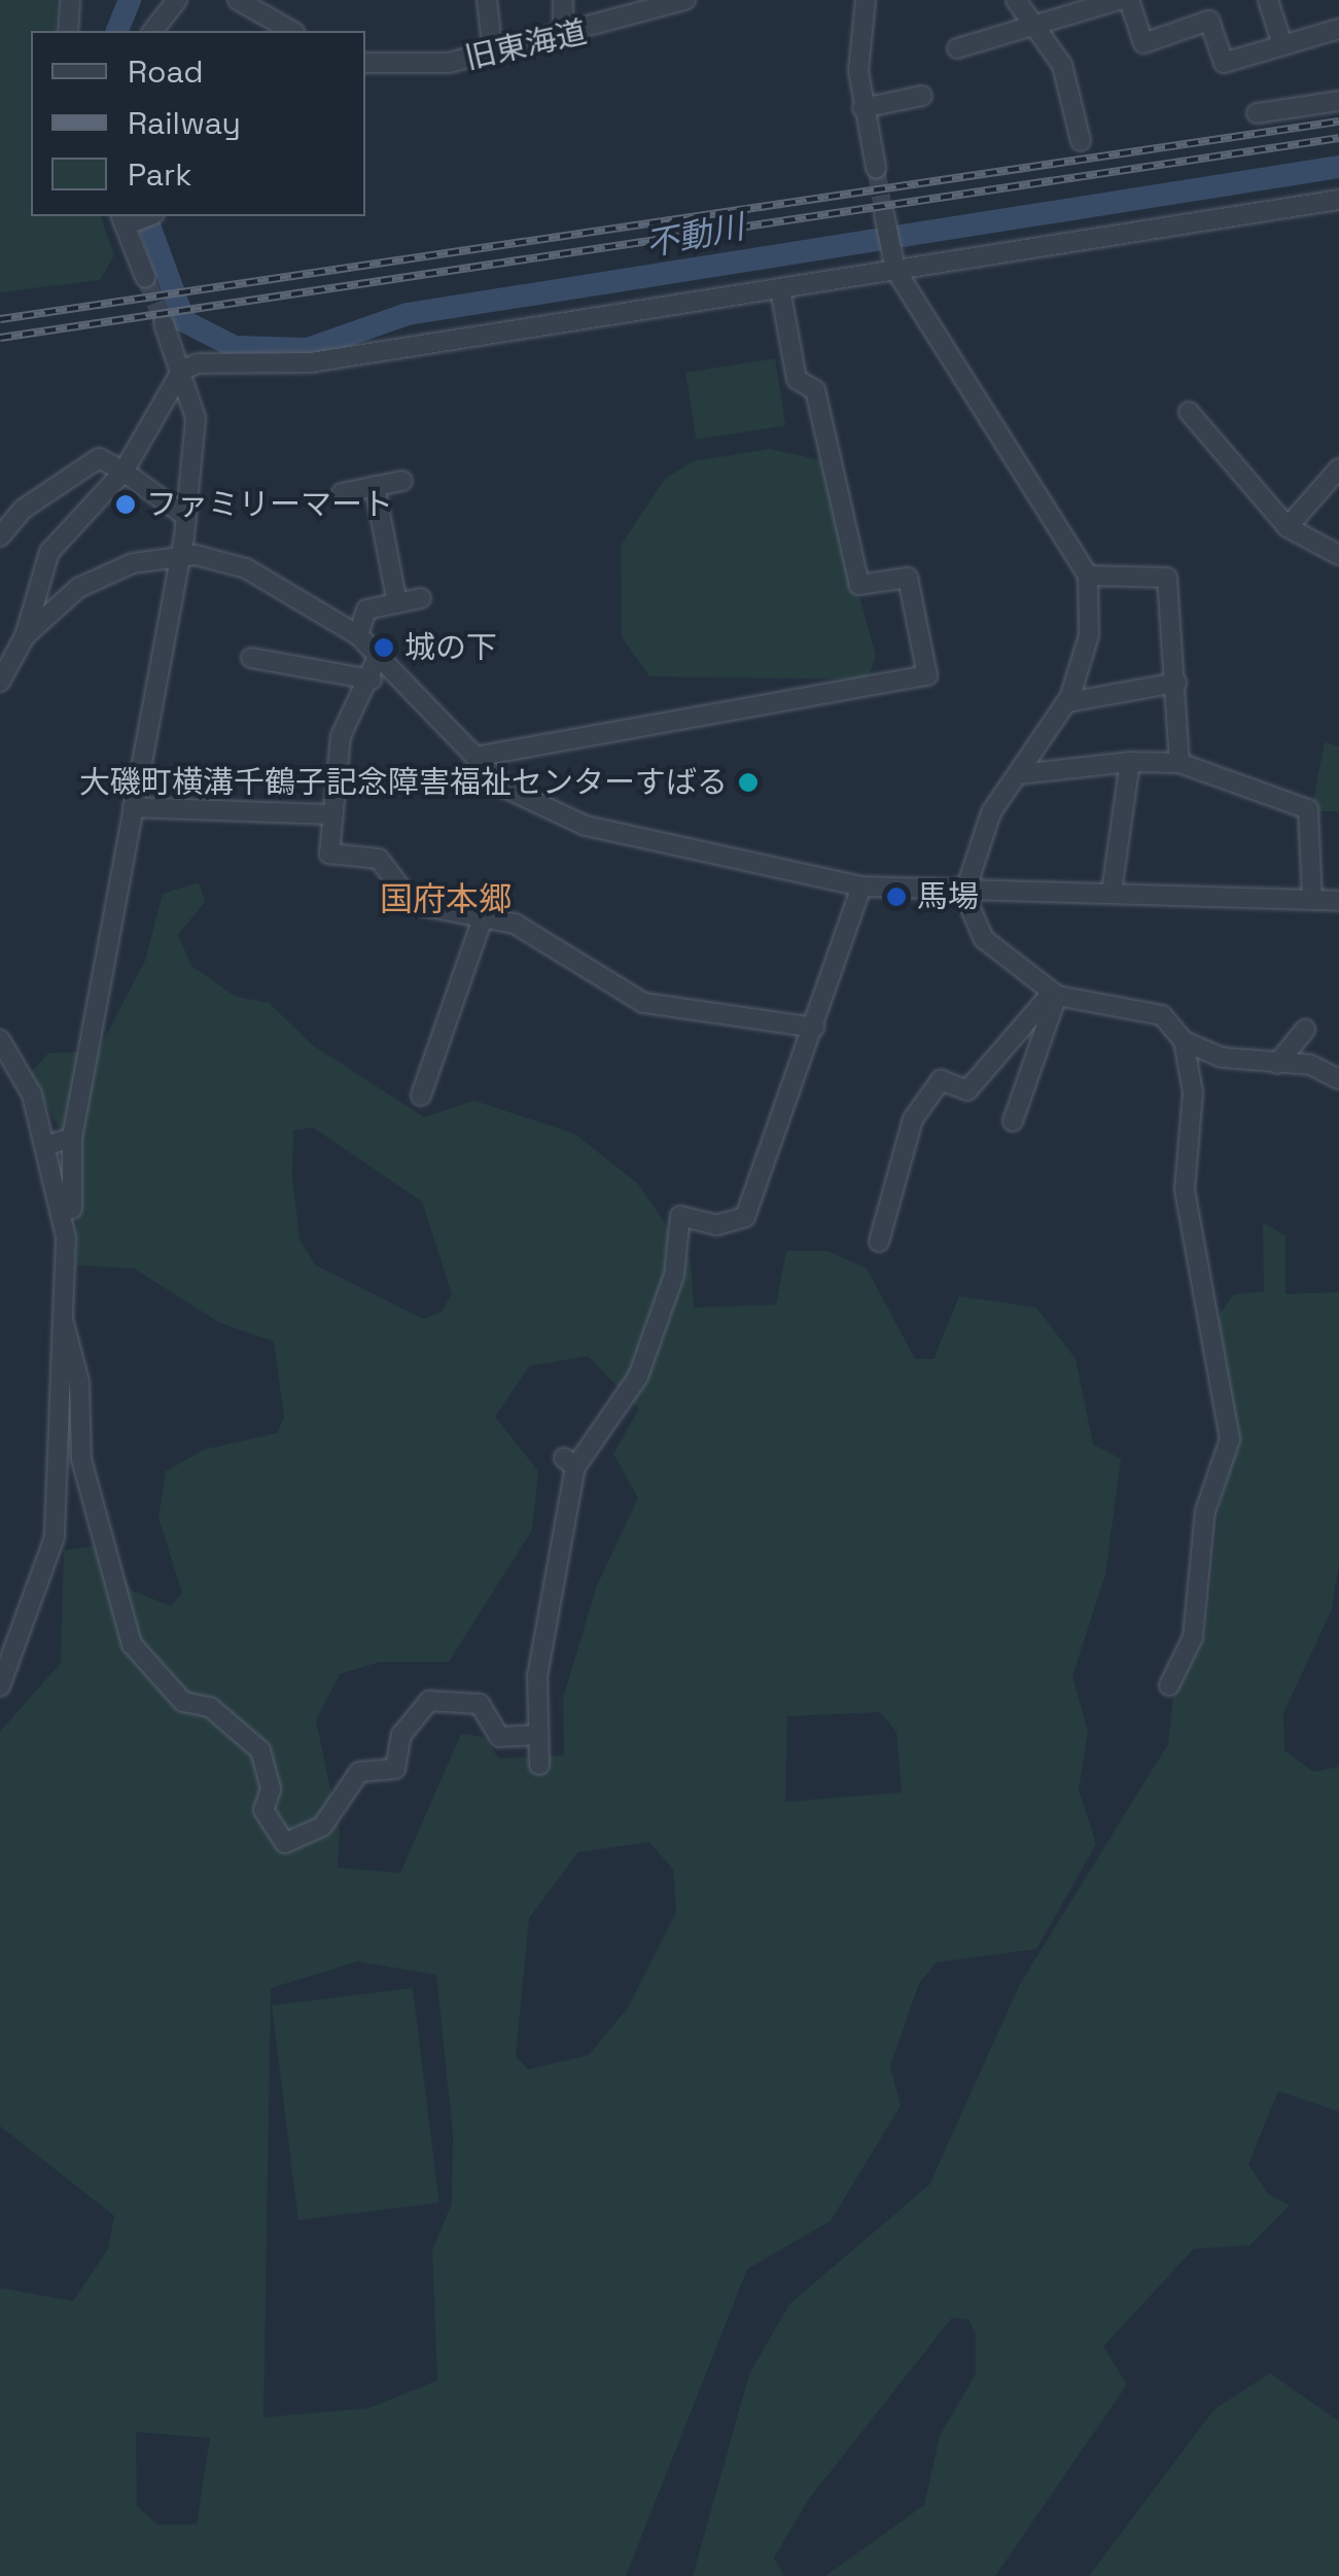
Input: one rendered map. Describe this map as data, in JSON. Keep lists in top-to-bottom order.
{
  "streets": {
    "street": ["旧東海道"]
  },
  "districts": ["国府本郷"],
  "water": ["不動川"],
  "places": [
    "ファミリーマート",
    "城の下",
    "大磯町横溝千鶴子記念障害福祉センターすばる",
    "馬場"
  ],
  "legend": ["Road", "Railway", "Park"]
}
